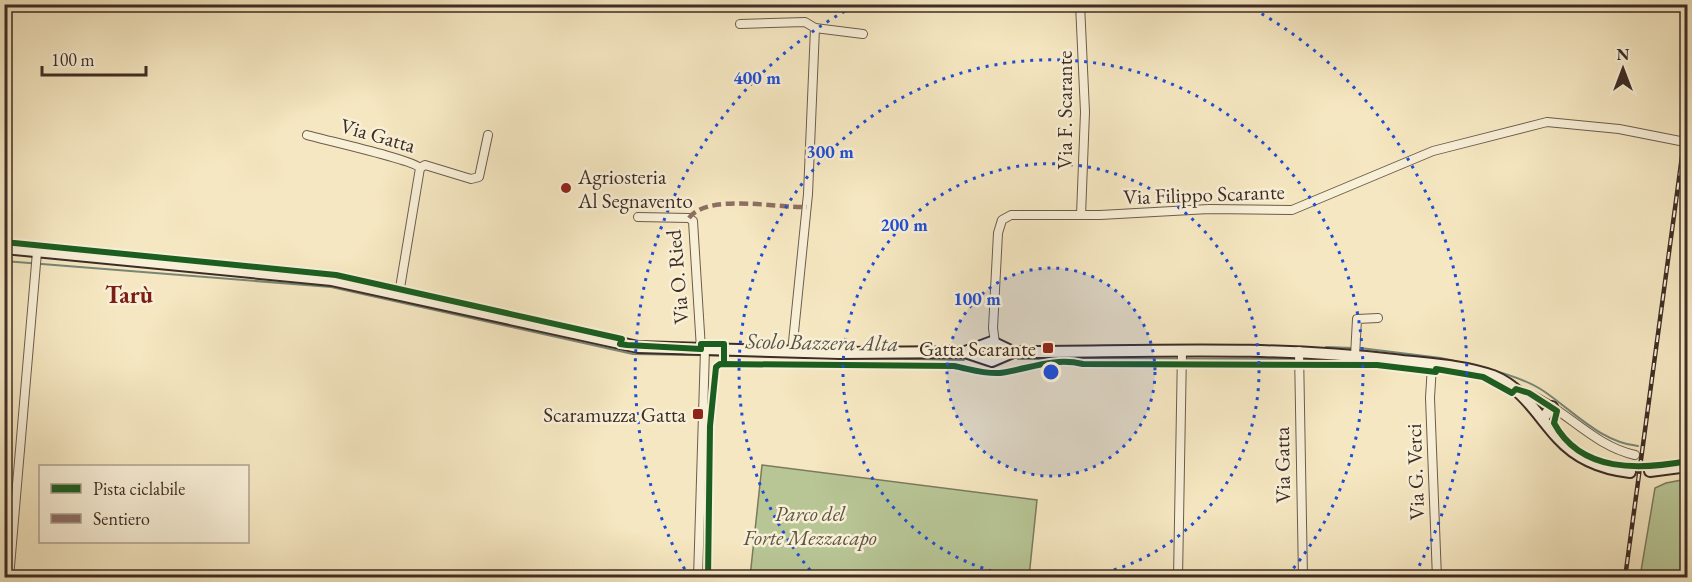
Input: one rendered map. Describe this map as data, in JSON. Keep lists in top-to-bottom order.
{
  "streets": {
    "street": [
      "Via F. Scarante",
      "Via Gatta",
      "Via Filippo Scarante",
      "Via O. Ried",
      "Via G. Verci"
    ]
  },
  "crossings": [
    ["Via F. Scarante", "Via Filippo Scarante"]
  ],
  "districts": ["Tarù"],
  "water": ["Scolo Bazzera Alta"],
  "parks": ["Parco del Forte Mezzacapo"],
  "places": {
    "other": ["Agriosteria Al Segnavento"],
    "transit": ["Gatta Scarante", "Scaramuzza Gatta"]
  },
  "legend": ["Pista ciclabile", "Sentiero"],
  "scale_bar": "100 m",
  "north": "top",
  "rings": [
    "400 m",
    "300 m",
    "200 m",
    "100 m"
  ]
}
